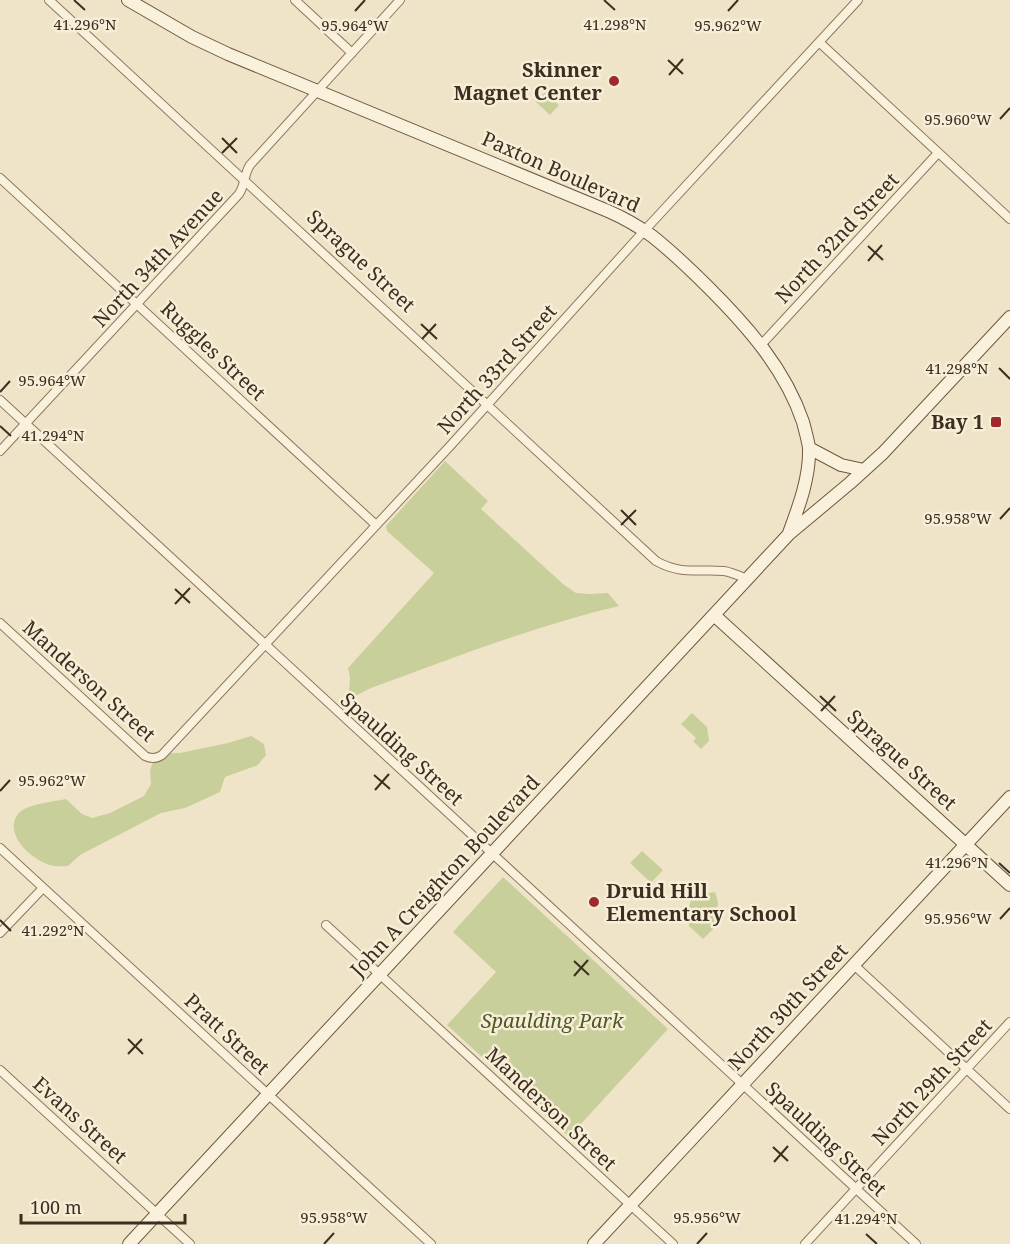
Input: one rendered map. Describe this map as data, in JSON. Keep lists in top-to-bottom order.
{
  "streets": {
    "street": [
      "Paxton Boulevard",
      "North 32nd Street",
      "North 34th Avenue",
      "Sprague Street",
      "Ruggles Street",
      "North 33rd Street",
      "Manderson Street",
      "Spaulding Street",
      "John A Creighton Boulevard",
      "North 30th Street",
      "Pratt Street",
      "North 29th Street",
      "Evans Street"
    ]
  },
  "crossings": [
    ["Paxton Boulevard", "North 32nd Street"],
    ["Paxton Boulevard", "North 34th Avenue"],
    ["Paxton Boulevard", "North 33rd Street"],
    ["Paxton Boulevard", "John A Creighton Boulevard"],
    ["North 34th Avenue", "Sprague Street"],
    ["North 34th Avenue", "Ruggles Street"],
    ["North 34th Avenue", "Spaulding Street"],
    ["Sprague Street", "North 33rd Street"],
    ["Sprague Street", "John A Creighton Boulevard"],
    ["Sprague Street", "North 30th Street"],
    ["Ruggles Street", "North 33rd Street"],
    ["North 33rd Street", "Manderson Street"],
    ["North 33rd Street", "Spaulding Street"],
    ["Manderson Street", "John A Creighton Boulevard"],
    ["Manderson Street", "North 30th Street"],
    ["Spaulding Street", "John A Creighton Boulevard"],
    ["Spaulding Street", "North 30th Street"],
    ["Spaulding Street", "North 29th Street"],
    ["John A Creighton Boulevard", "Pratt Street"],
    ["John A Creighton Boulevard", "Evans Street"]
  ],
  "parks": ["Spaulding Park"],
  "places": {
    "other": ["Skinner Magnet Center", "Druid Hill Elementary School"],
    "transit": ["Bay 1"]
  },
  "scale_bar": "100 m",
  "coordinates": [
    "41.296°N",
    "41.298°N",
    "95.964°W",
    "95.962°W",
    "95.960°W",
    "41.294°N",
    "95.958°W",
    "95.956°W",
    "41.292°N"
  ]
}
